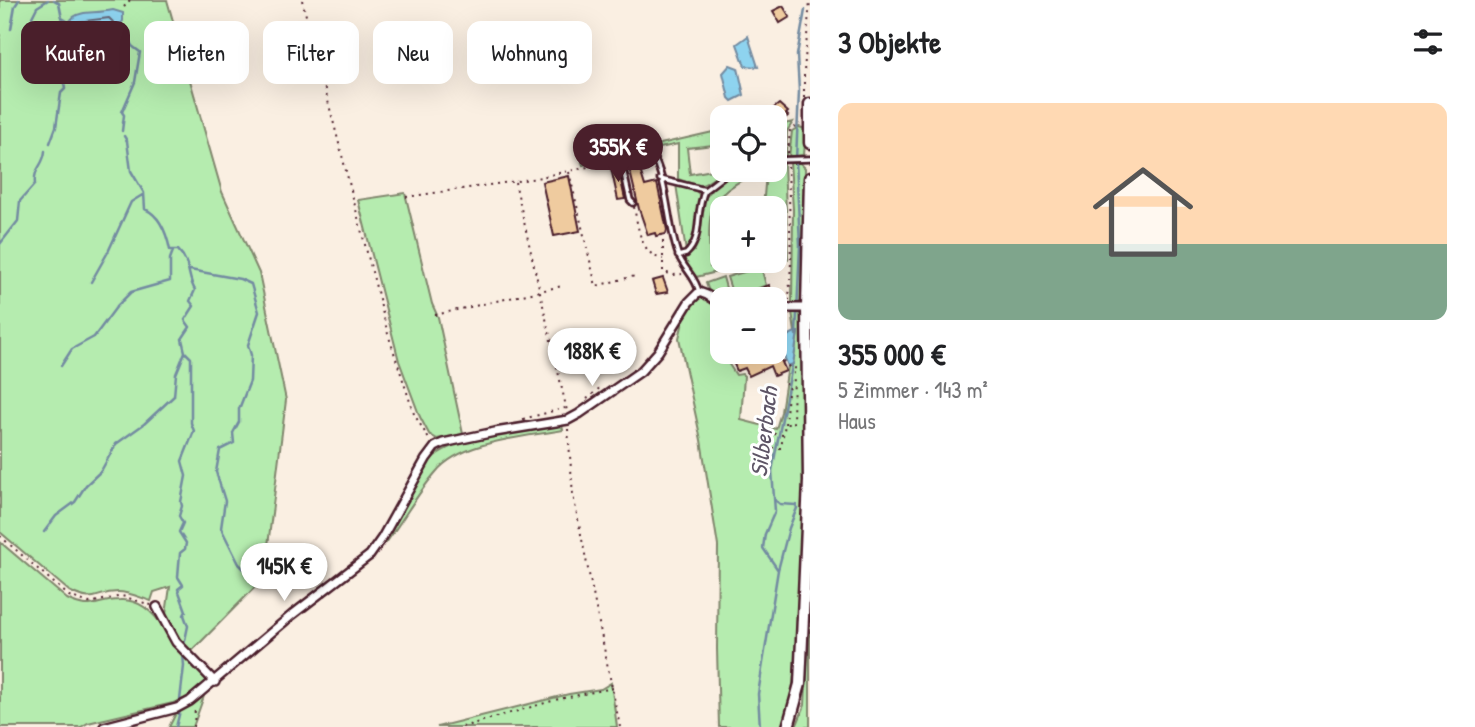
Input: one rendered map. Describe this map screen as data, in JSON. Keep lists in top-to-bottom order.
{
  "water": ["Silberbach"],
  "page": {
    "heading": "3 Objekte",
    "chip": [
      "Kaufen",
      "Mieten",
      "Filter",
      "Neu",
      "Wohnung"
    ],
    "list": [
      {
        "name": "355 000 €",
        "note": "5 Zimmer · 143 m² · Haus"
      }
    ],
    "map_buttons": ["+", "−"],
    "price": ["355K €", "188K €", "145K €"]
  }
}
